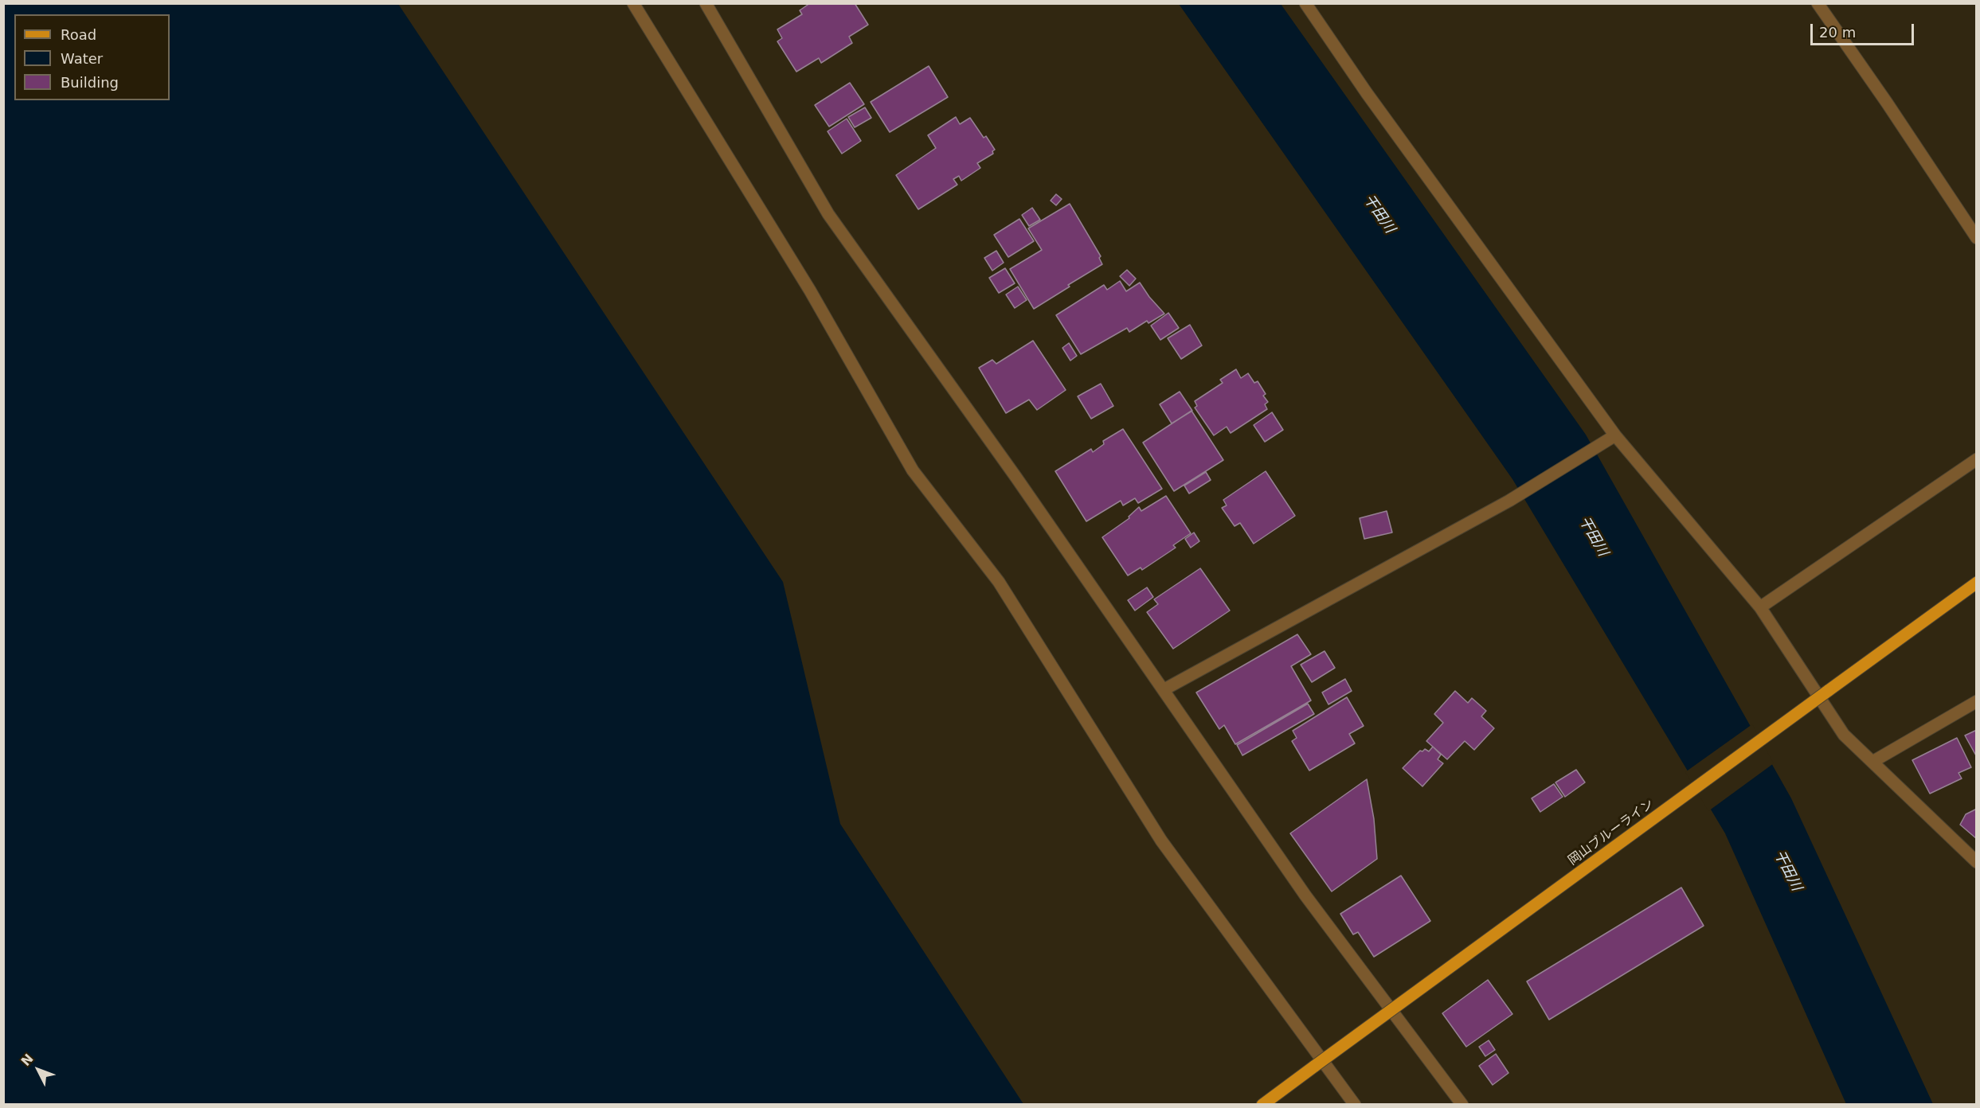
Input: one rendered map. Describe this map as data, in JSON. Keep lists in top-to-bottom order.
{
  "streets": {
    "main road": ["岡山ブルーライン"]
  },
  "water": ["干田川"],
  "legend": ["Road", "Water", "Building"],
  "scale_bar": "20 m",
  "north": "top left"
}
